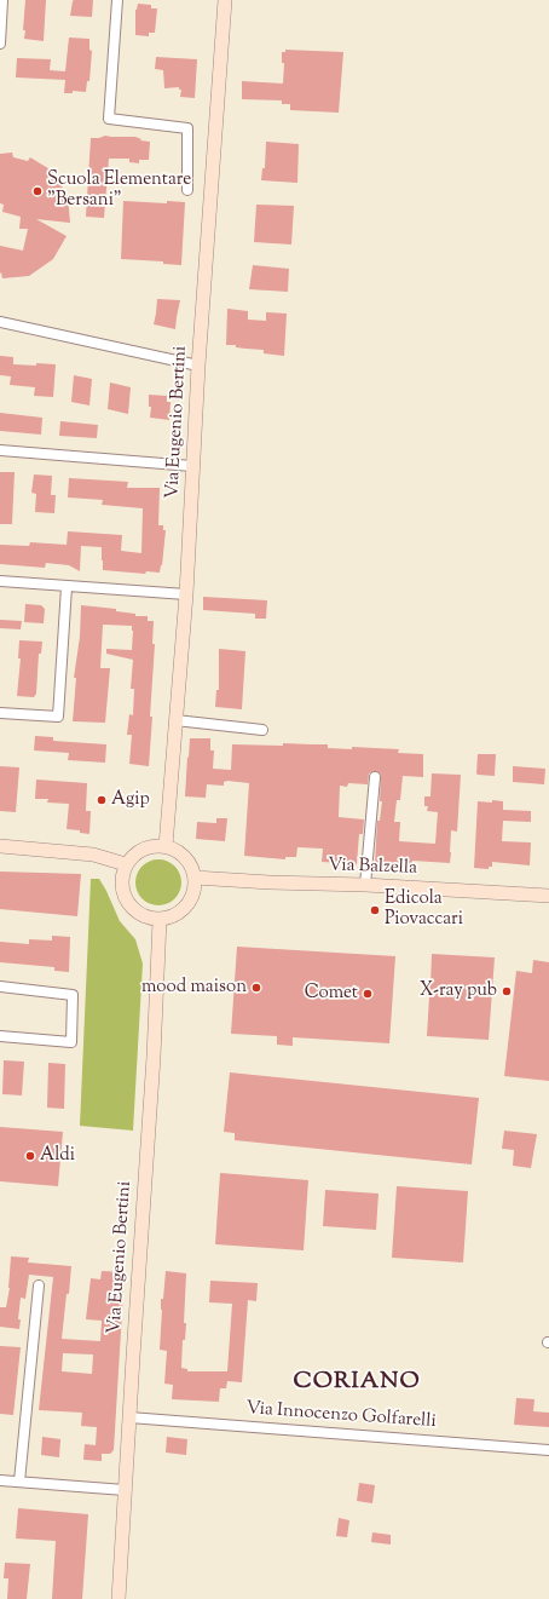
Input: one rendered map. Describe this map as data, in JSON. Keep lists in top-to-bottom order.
{
  "streets": {
    "street": ["Via Eugenio Bertini", "Via Balzella", "Via Innocenzo Golfarelli"]
  },
  "crossings": [
    ["Via Eugenio Bertini", "Via Balzella"],
    ["Via Eugenio Bertini", "Via Innocenzo Golfarelli"]
  ],
  "districts": ["CORIANO"],
  "places": [
    "Scuola Elementare \"Bersani\"",
    "Agip",
    "Edicola Piovaccari",
    "mood maison",
    "X-ray pub",
    "Comet",
    "Aldi"
  ]
}
